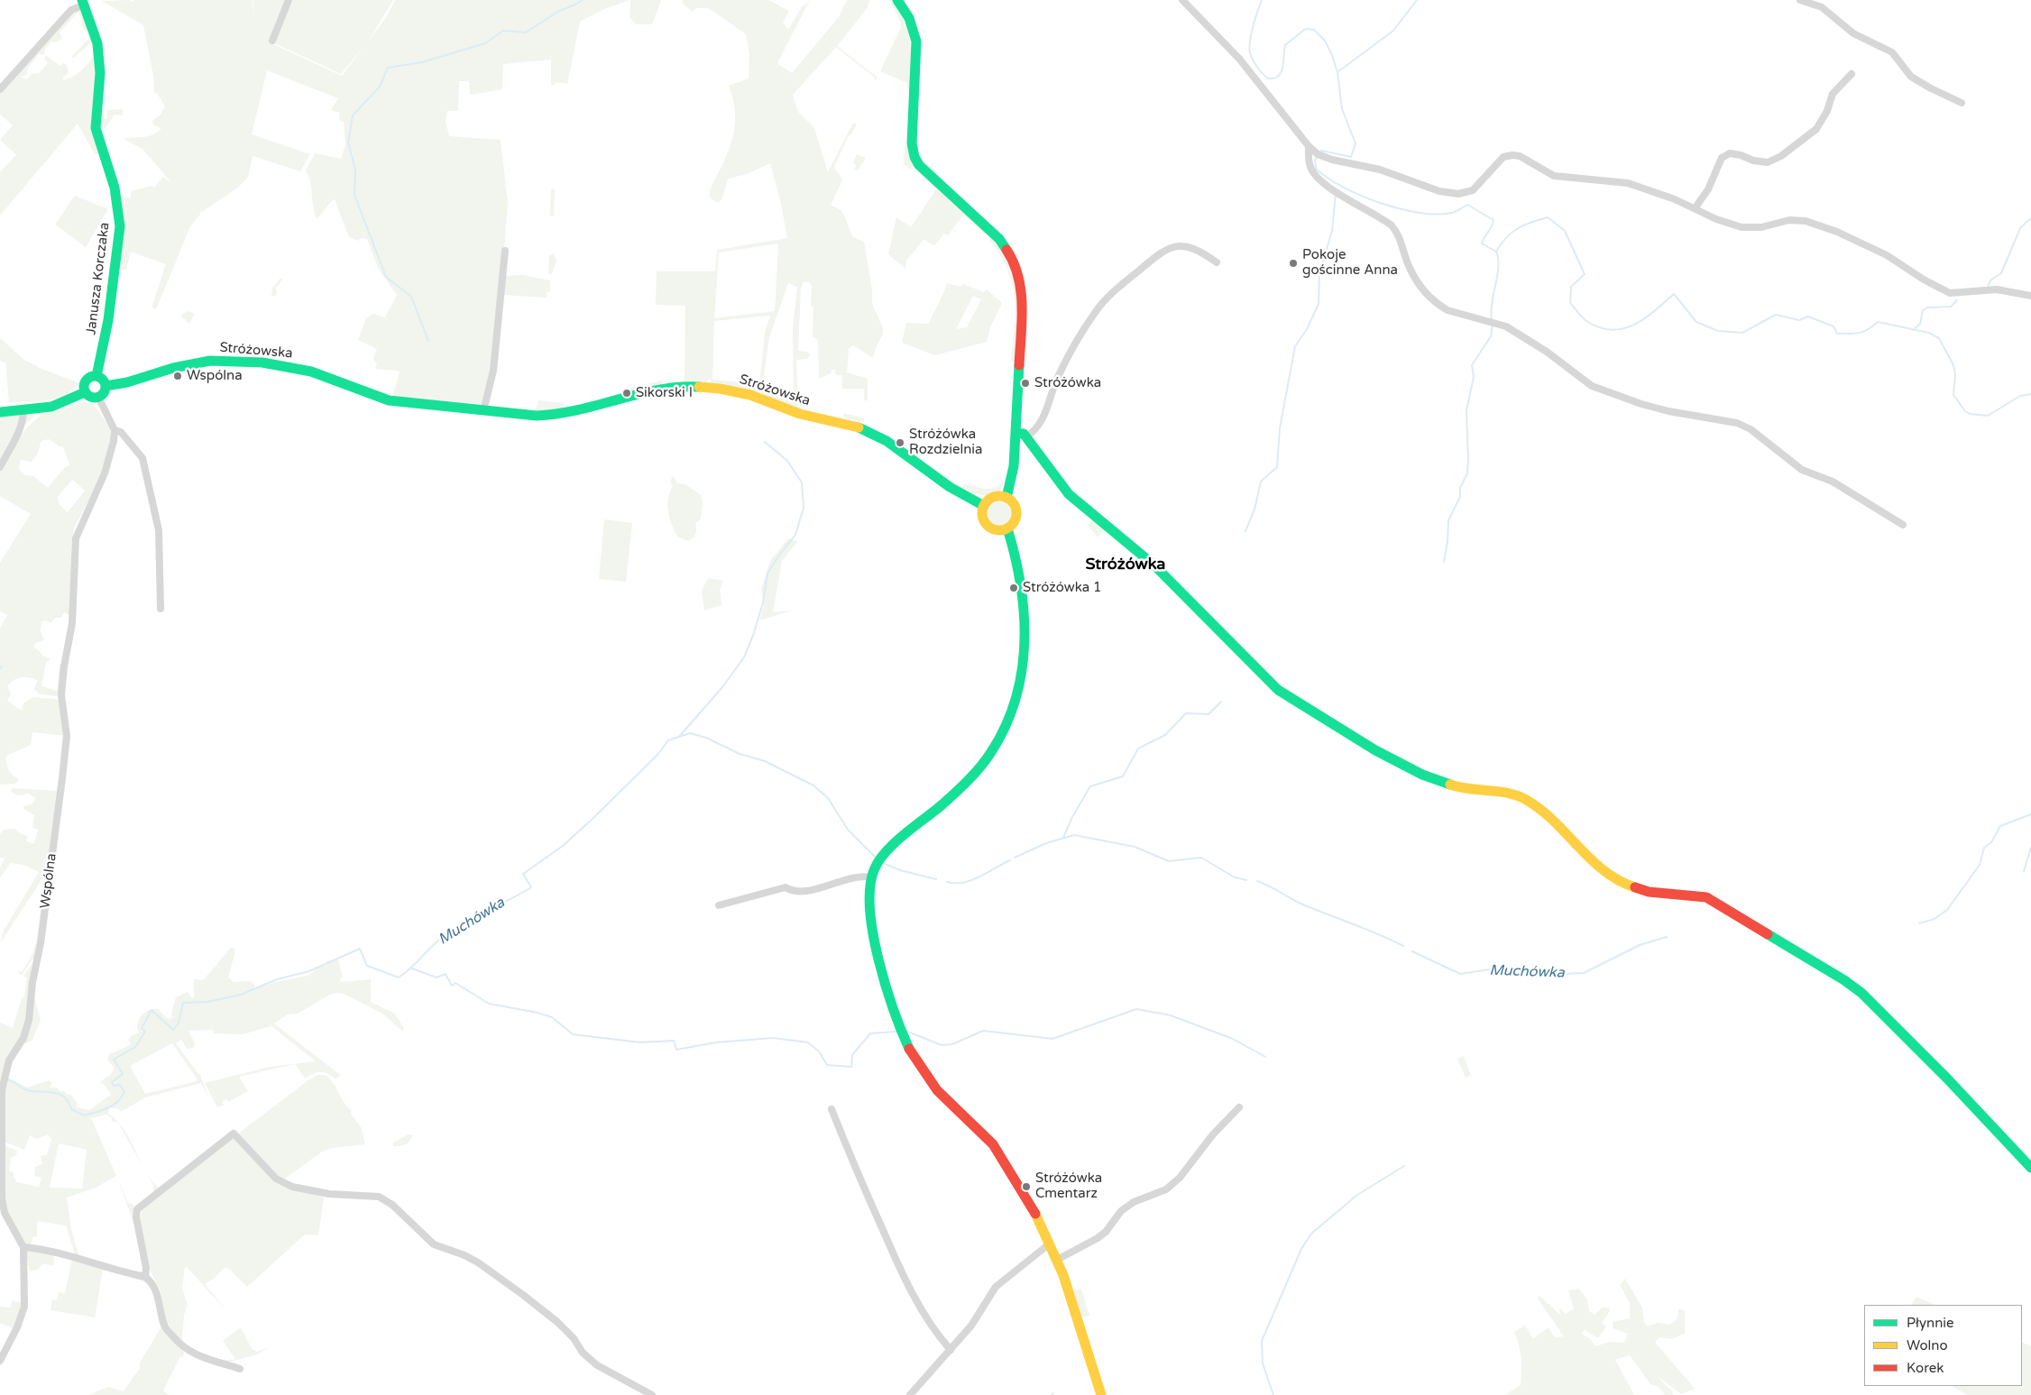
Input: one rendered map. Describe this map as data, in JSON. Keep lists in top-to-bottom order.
{
  "streets": {
    "street": ["Janusza Korczaka", "Stróżowska", "Wspólna"]
  },
  "crossings": [
    ["Janusza Korczaka", "Stróżowska"]
  ],
  "districts": ["Stróżówka"],
  "water": ["Muchówka"],
  "places": [
    "Pokoje gościnne Anna",
    "Wspólna",
    "Stróżówka",
    "Sikorski I",
    "Stróżówka Rozdzielnia",
    "Stróżówka 1",
    "Stróżówka Cmentarz"
  ],
  "legend": ["Płynnie", "Wolno", "Korek"]
}
